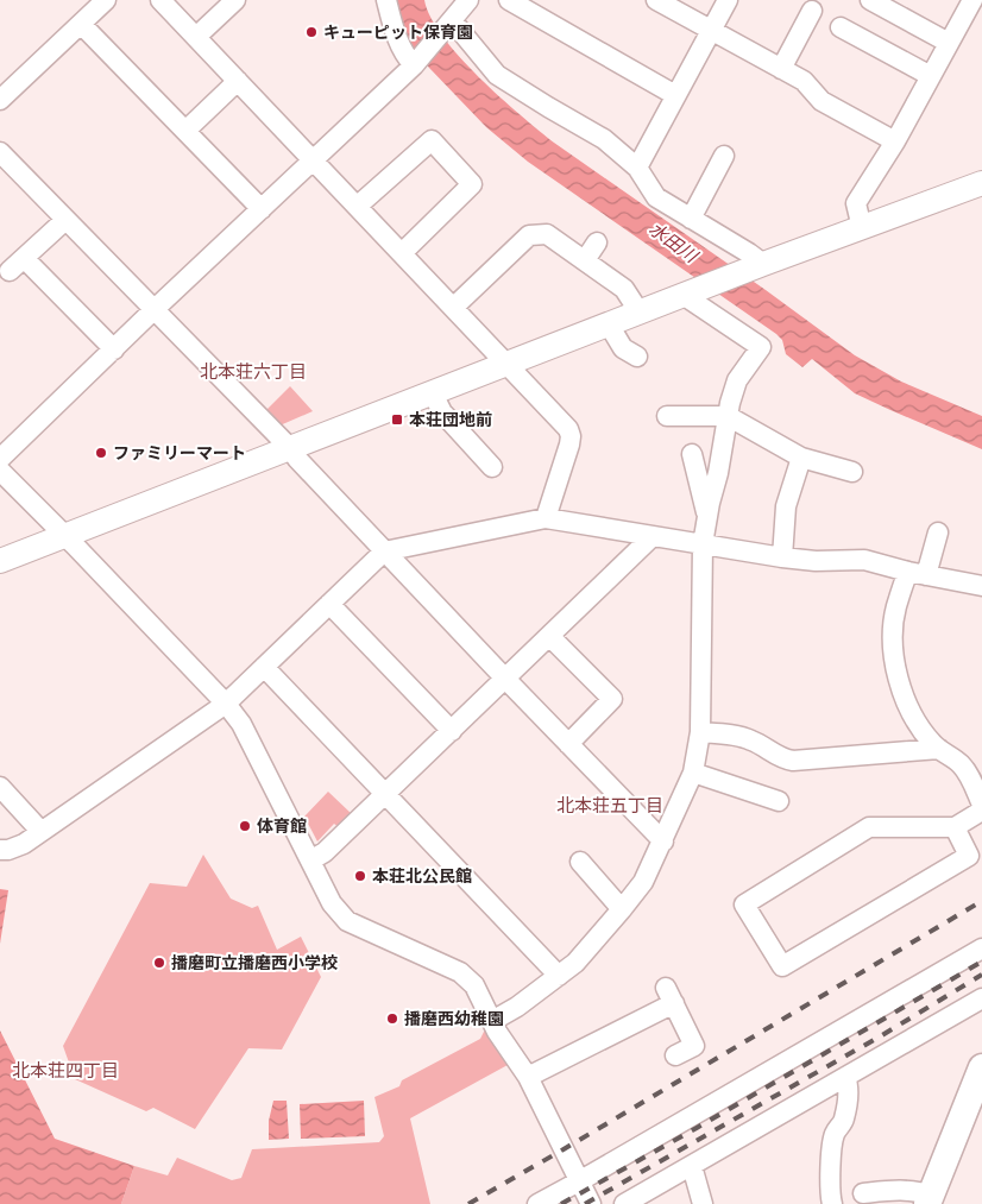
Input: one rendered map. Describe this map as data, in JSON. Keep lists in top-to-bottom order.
{
  "districts": ["北本荘六丁目", "北本荘五丁目", "北本荘四丁目"],
  "water": ["水田川"],
  "places": {
    "other": [
      "キューピット保育園",
      "ファミリーマート",
      "体育館",
      "本荘北公民館",
      "播磨町立播磨西小学校",
      "播磨西幼稚園"
    ],
    "transit": ["本荘団地前"]
  }
}
